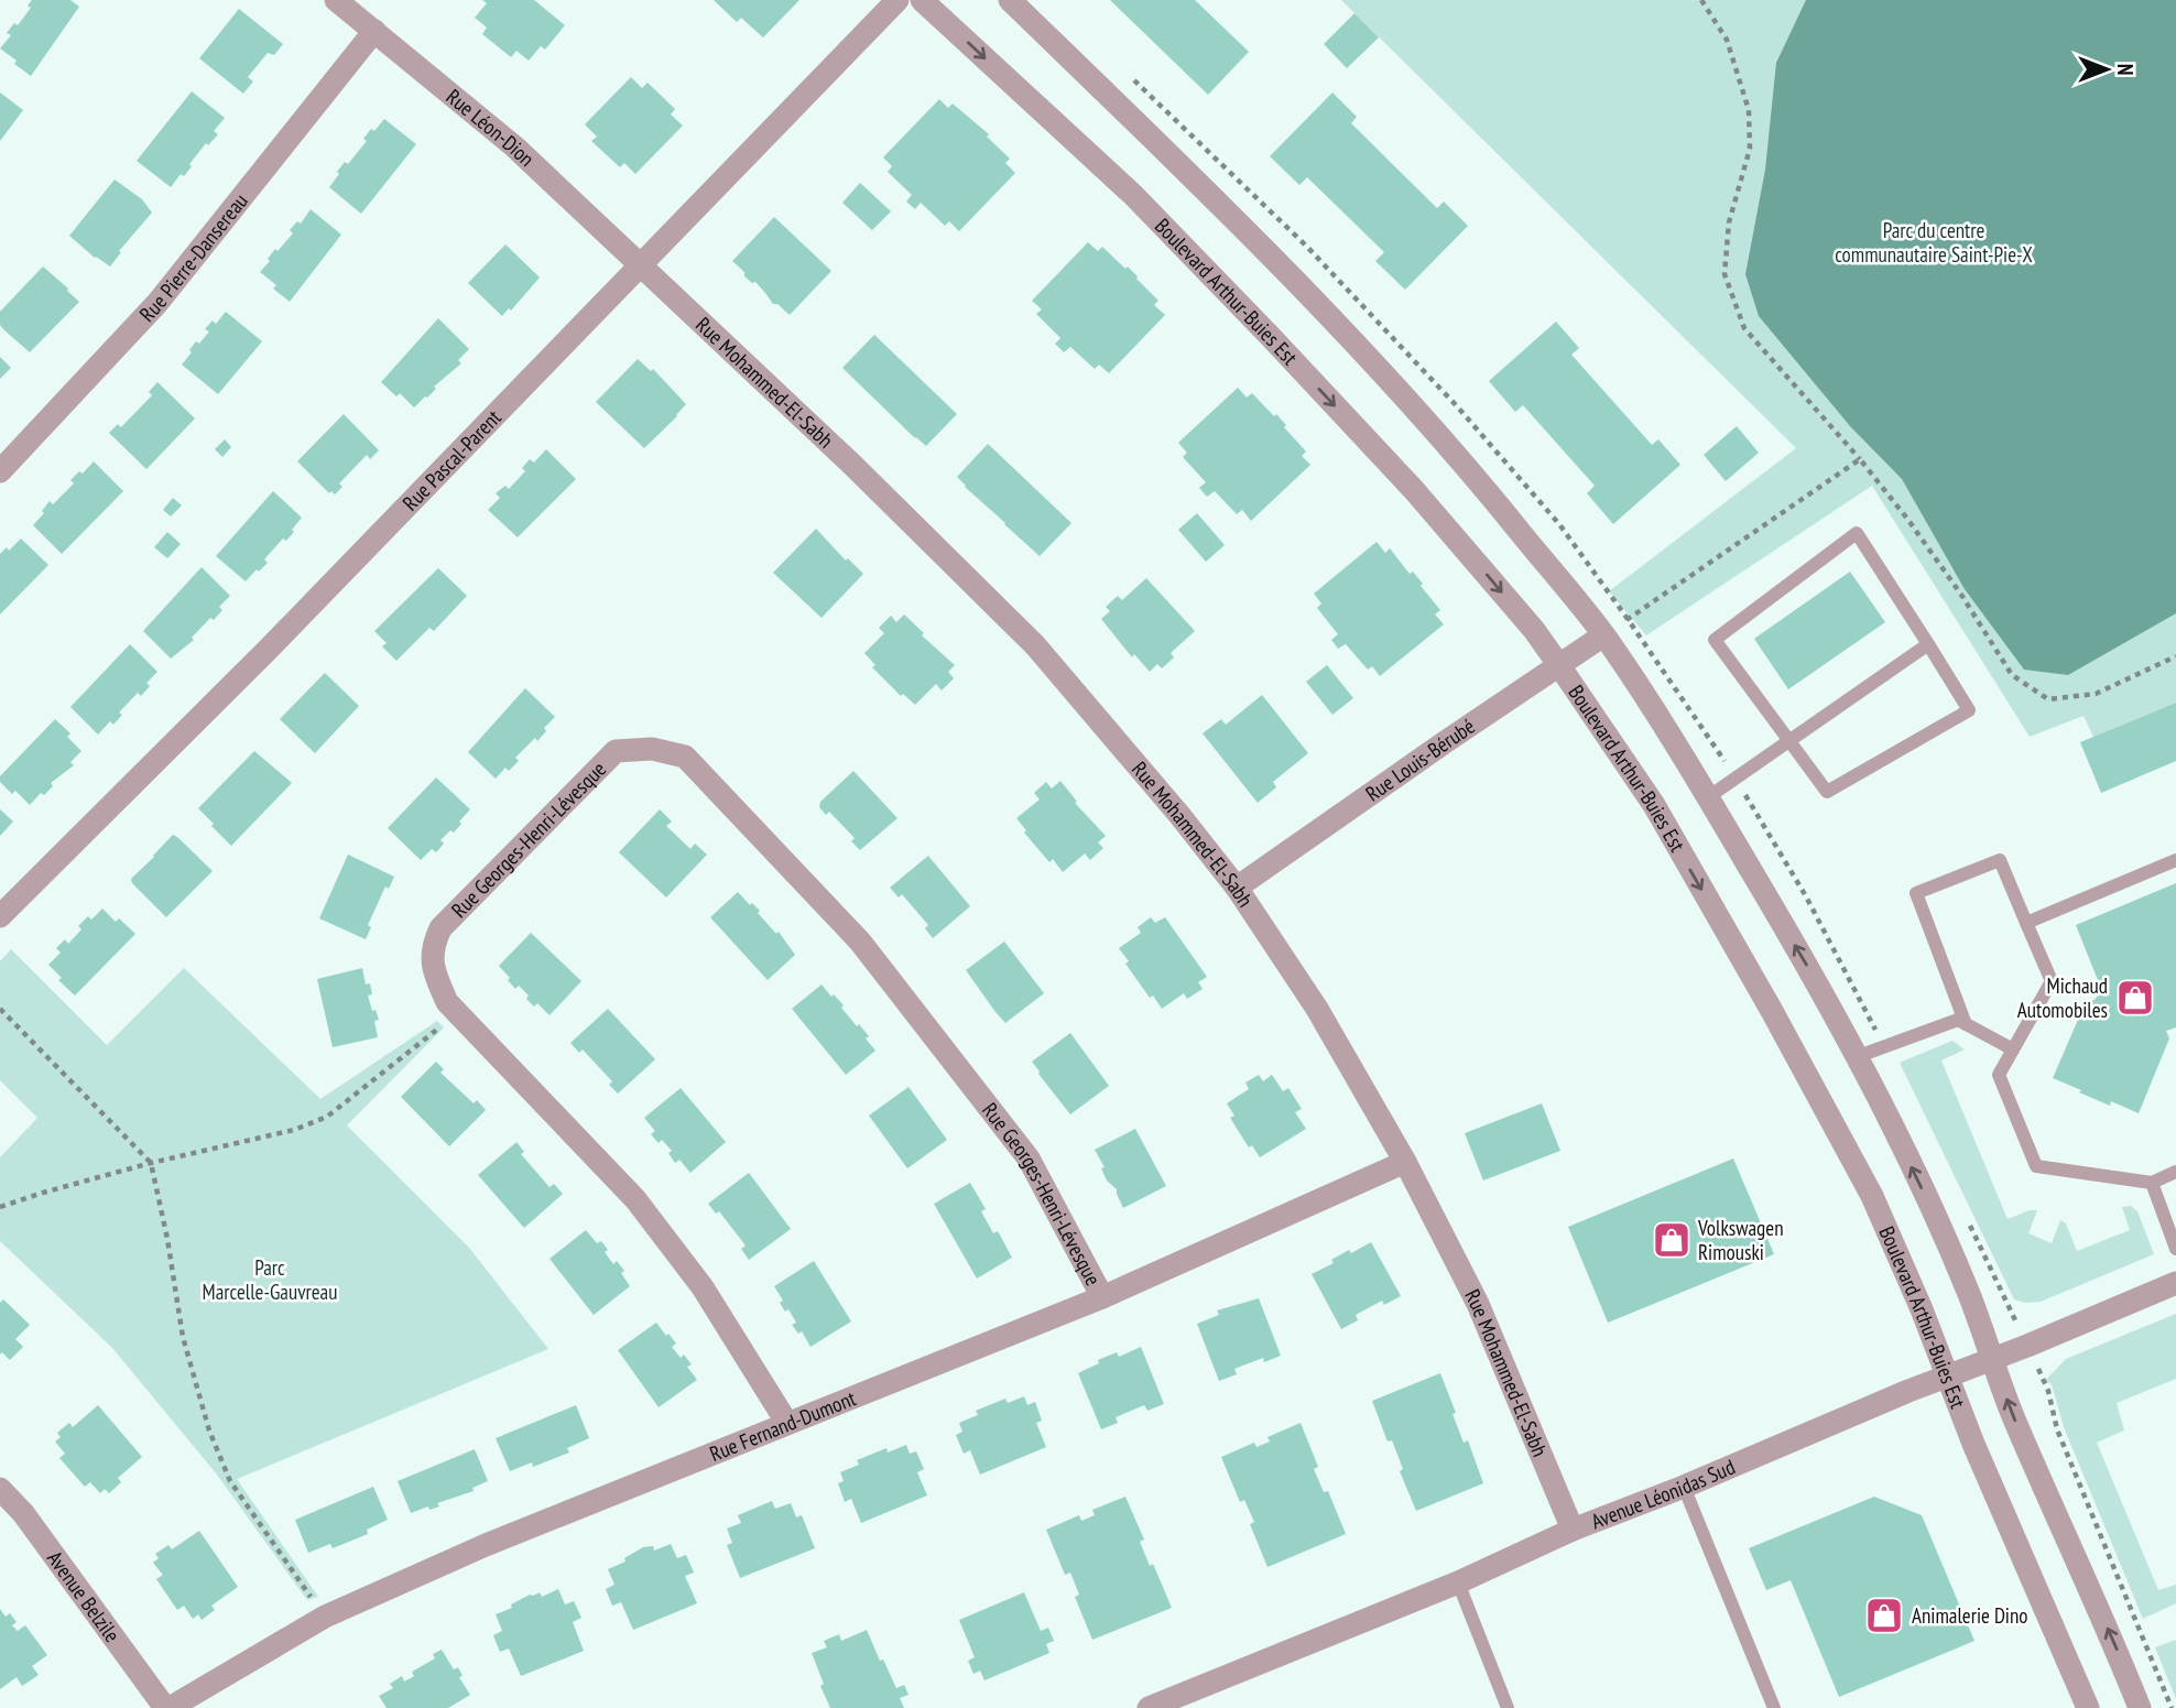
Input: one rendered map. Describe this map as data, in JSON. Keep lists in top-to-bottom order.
{
  "streets": {
    "street": [
      "Rue Léon-Dion",
      "Rue Pierre-Dansereau",
      "Boulevard Arthur-Buies Est",
      "Rue Mohammed-El-Sabh",
      "Rue Pascal-Parent",
      "Rue Louis-Bérubé",
      "Rue Georges-Henri-Lévesque",
      "Rue Fernand-Dumont",
      "Avenue Léonidas Sud",
      "Avenue Belzile"
    ]
  },
  "crossings": [
    ["Rue Léon-Dion", "Rue Pierre-Dansereau"],
    ["Rue Léon-Dion", "Rue Mohammed-El-Sabh"],
    ["Rue Léon-Dion", "Rue Pascal-Parent"],
    ["Boulevard Arthur-Buies Est", "Rue Louis-Bérubé"],
    ["Boulevard Arthur-Buies Est", "Avenue Léonidas Sud"],
    ["Rue Mohammed-El-Sabh", "Rue Pascal-Parent"],
    ["Rue Mohammed-El-Sabh", "Rue Louis-Bérubé"],
    ["Rue Mohammed-El-Sabh", "Rue Fernand-Dumont"],
    ["Rue Mohammed-El-Sabh", "Avenue Léonidas Sud"],
    ["Rue Georges-Henri-Lévesque", "Rue Fernand-Dumont"],
    ["Rue Fernand-Dumont", "Avenue Belzile"]
  ],
  "parks": ["Parc du centre communautaire Saint-Pie-X", "Parc Marcelle-Gauvreau"],
  "places": {
    "shop": ["Michaud Automobiles", "Volkswagen Rimouski", "Animalerie Dino"]
  },
  "north": "right"
}
